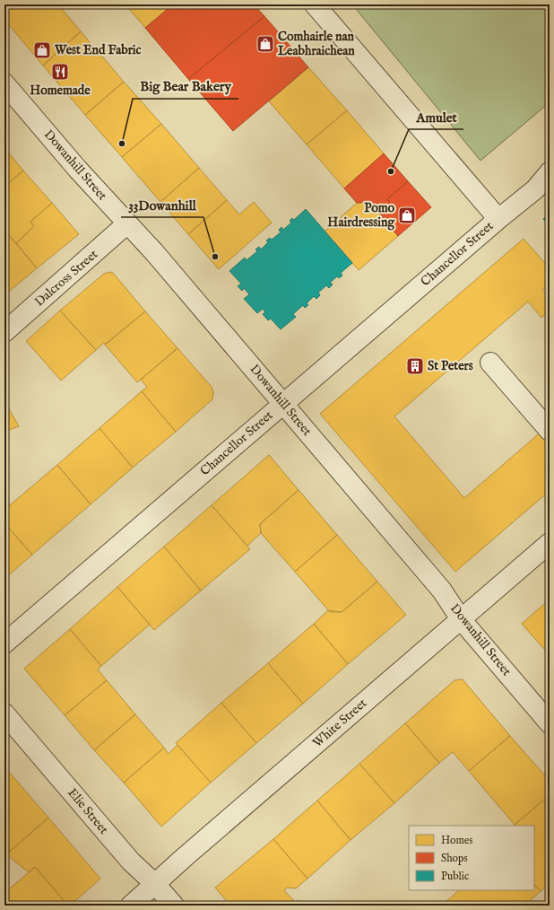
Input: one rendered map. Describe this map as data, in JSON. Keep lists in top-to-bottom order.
{
  "streets": {
    "street": [
      "Dowanhill Street",
      "Chancellor Street",
      "Dalcross Street",
      "White Street",
      "Elie Street"
    ]
  },
  "crossings": [
    ["Dowanhill Street", "Chancellor Street"],
    ["Dowanhill Street", "Dalcross Street"],
    ["Dowanhill Street", "White Street"],
    ["White Street", "Elie Street"]
  ],
  "places": {
    "shop": ["Comhairle nan Leabhraichean", "West End Fabric", "Pomo Hairdressing"],
    "restaurant": ["Homemade"],
    "other": ["Big Bear Bakery", "Amulet", "33Dowanhill"],
    "building": ["St Peters"]
  },
  "legend": ["Homes", "Shops", "Public"]
}
